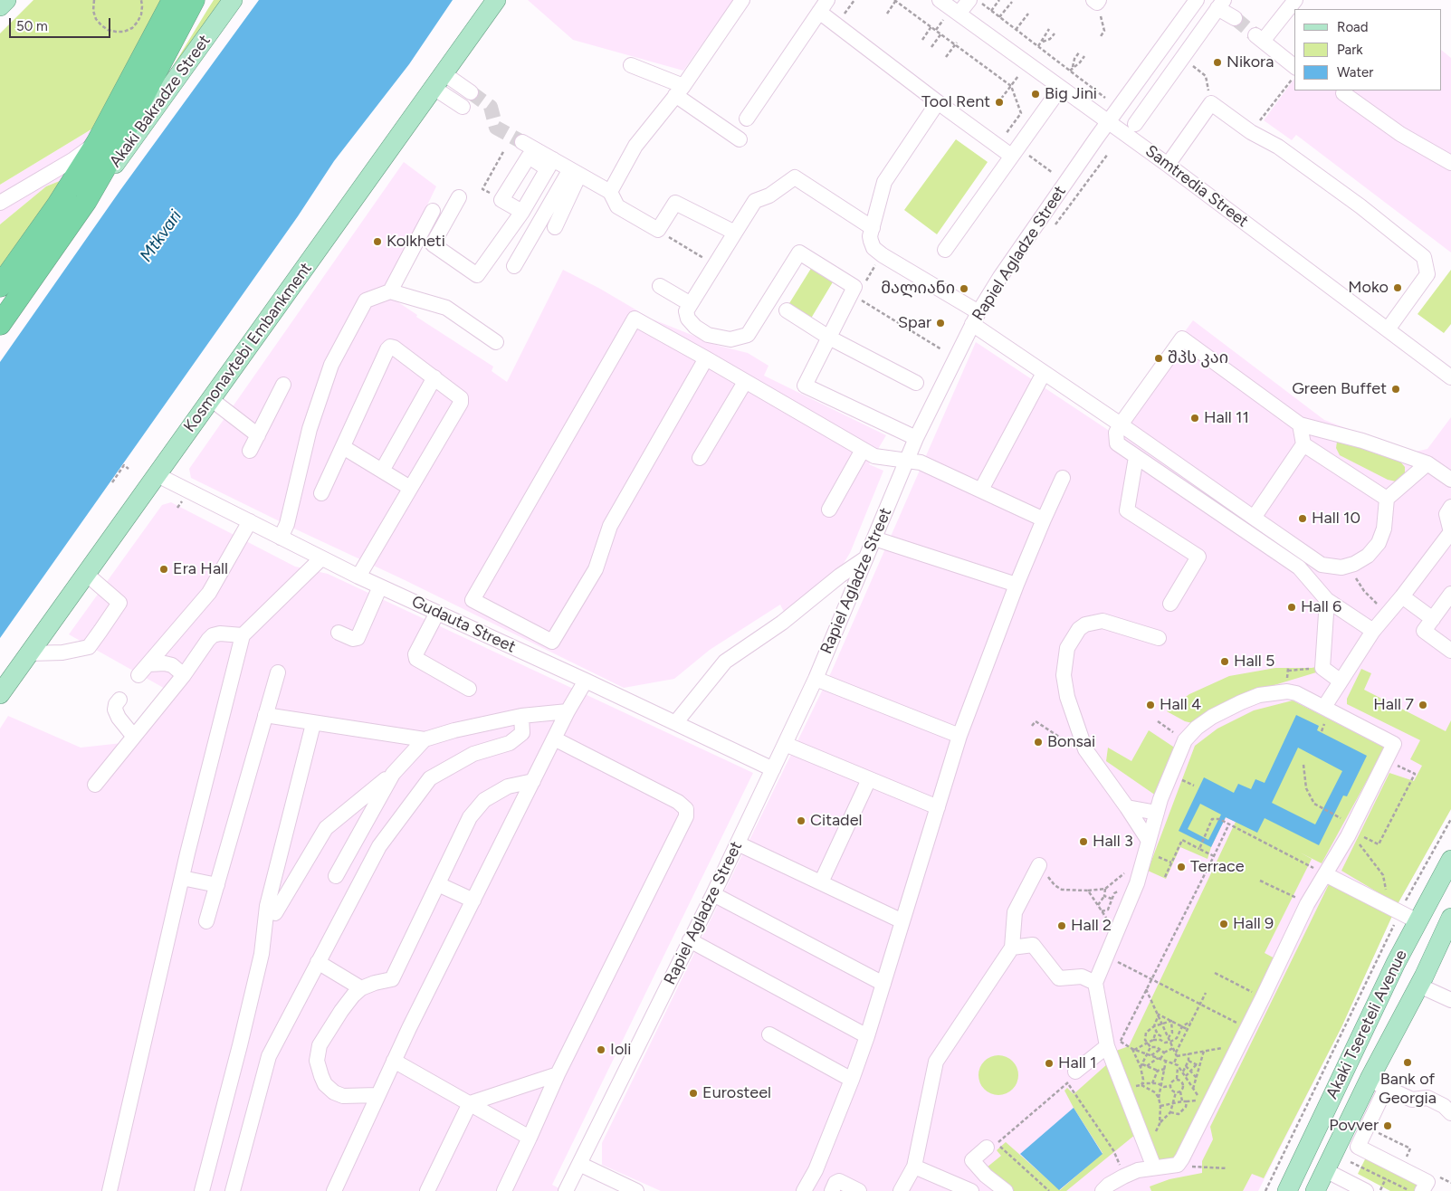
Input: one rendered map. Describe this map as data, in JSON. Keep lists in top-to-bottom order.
{
  "streets": {
    "main road": ["Akaki Bakradze Street", "Kosmonavtebi Embankment", "Akaki Tsereteli Avenue"],
    "street": ["Samtredia Street", "Rapiel Agladze Street", "Gudauta Street"]
  },
  "crossings": [
    ["Samtredia Street", "Rapiel Agladze Street"],
    ["Rapiel Agladze Street", "Gudauta Street"],
    ["Kosmonavtebi Embankment", "Gudauta Street"]
  ],
  "water": ["Mtkvari"],
  "places": [
    "Nikora",
    "Big Jini",
    "Tool Rent",
    "Kolkheti",
    "Moko",
    "მალიანი",
    "Spar",
    "შპს კაი",
    "Green Buffet",
    "Hall 11",
    "Hall 10",
    "Era Hall",
    "Hall 6",
    "Hall 5",
    "Hall 4",
    "Hall 7",
    "Bonsai",
    "Citadel",
    "Hall 3",
    "Terrace",
    "Hall 9",
    "Hall 2",
    "Ioli",
    "Bank of Georgia",
    "Hall 1",
    "Eurosteel",
    "Povver"
  ],
  "legend": ["Road", "Park", "Water"],
  "scale_bar": "50 m"
}
